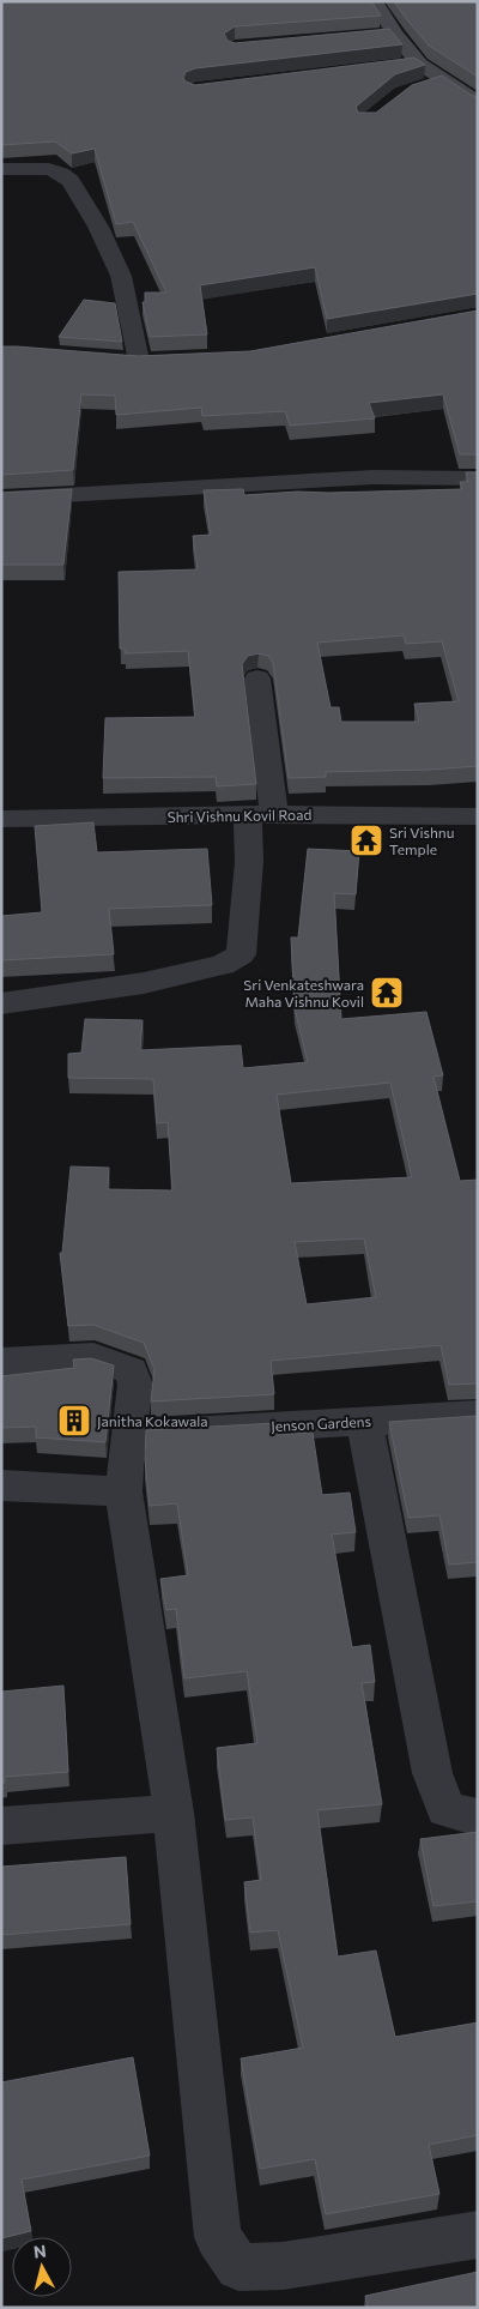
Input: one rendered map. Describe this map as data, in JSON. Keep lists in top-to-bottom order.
{
  "streets": {
    "street": ["Shri Vishnu Kovil Road", "Jenson Gardens"]
  },
  "places": {
    "temple": ["Sri Vishnu Temple", "Sri Venkateshwara Maha Vishnu Kovil"],
    "building": ["Janitha Kokawala"]
  },
  "north": "top"
}
